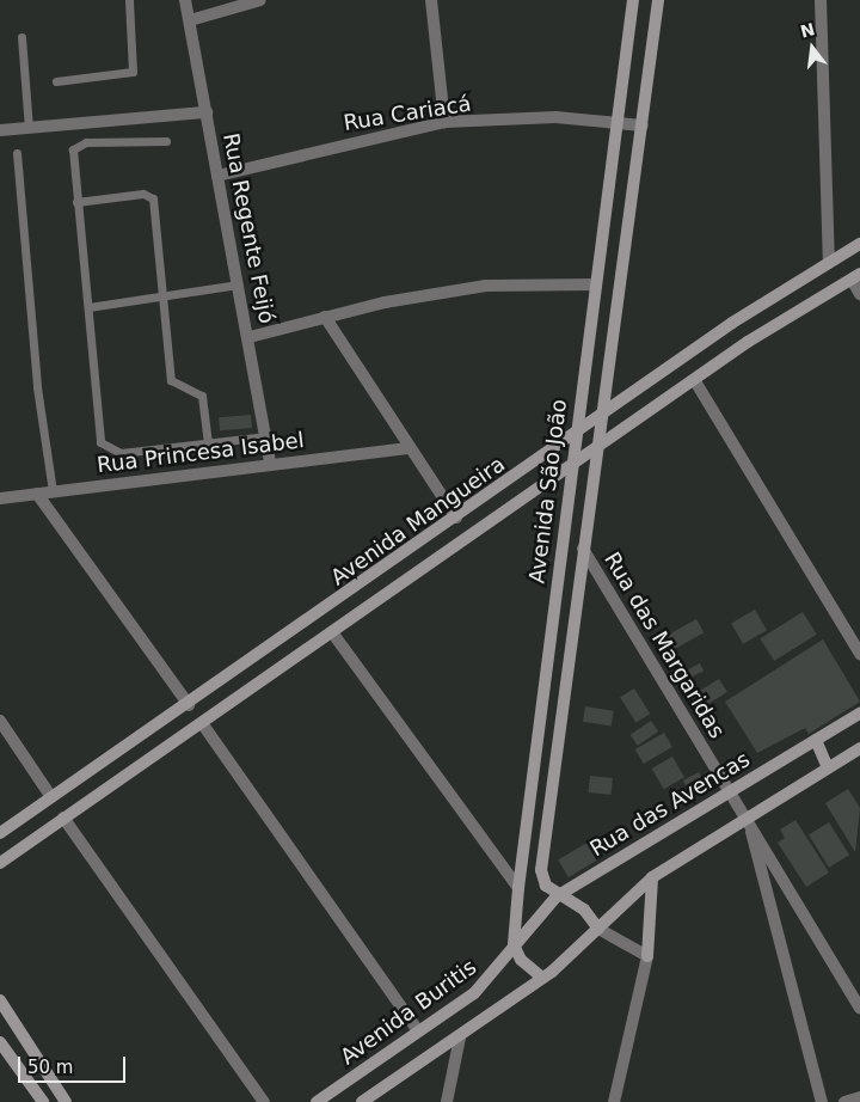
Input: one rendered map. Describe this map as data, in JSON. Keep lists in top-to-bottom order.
{
  "streets": {
    "street": [
      "Rua Cariacá",
      "Rua Regente Feijó",
      "Rua Princesa Isabel",
      "Avenida São João",
      "Avenida Mangueira",
      "Rua das Margaridas",
      "Rua das Avencas",
      "Avenida Buritis"
    ]
  },
  "crossings": [
    ["Rua Cariacá", "Rua Regente Feijó"],
    ["Rua Cariacá", "Avenida São João"],
    ["Rua Regente Feijó", "Rua Princesa Isabel"],
    ["Avenida São João", "Avenida Mangueira"],
    ["Avenida São João", "Rua das Margaridas"],
    ["Avenida São João", "Rua das Avencas"],
    ["Avenida São João", "Avenida Buritis"],
    ["Rua das Margaridas", "Rua das Avencas"],
    ["Rua das Avencas", "Avenida Buritis"]
  ],
  "scale_bar": "50 m",
  "north": "top"
}
